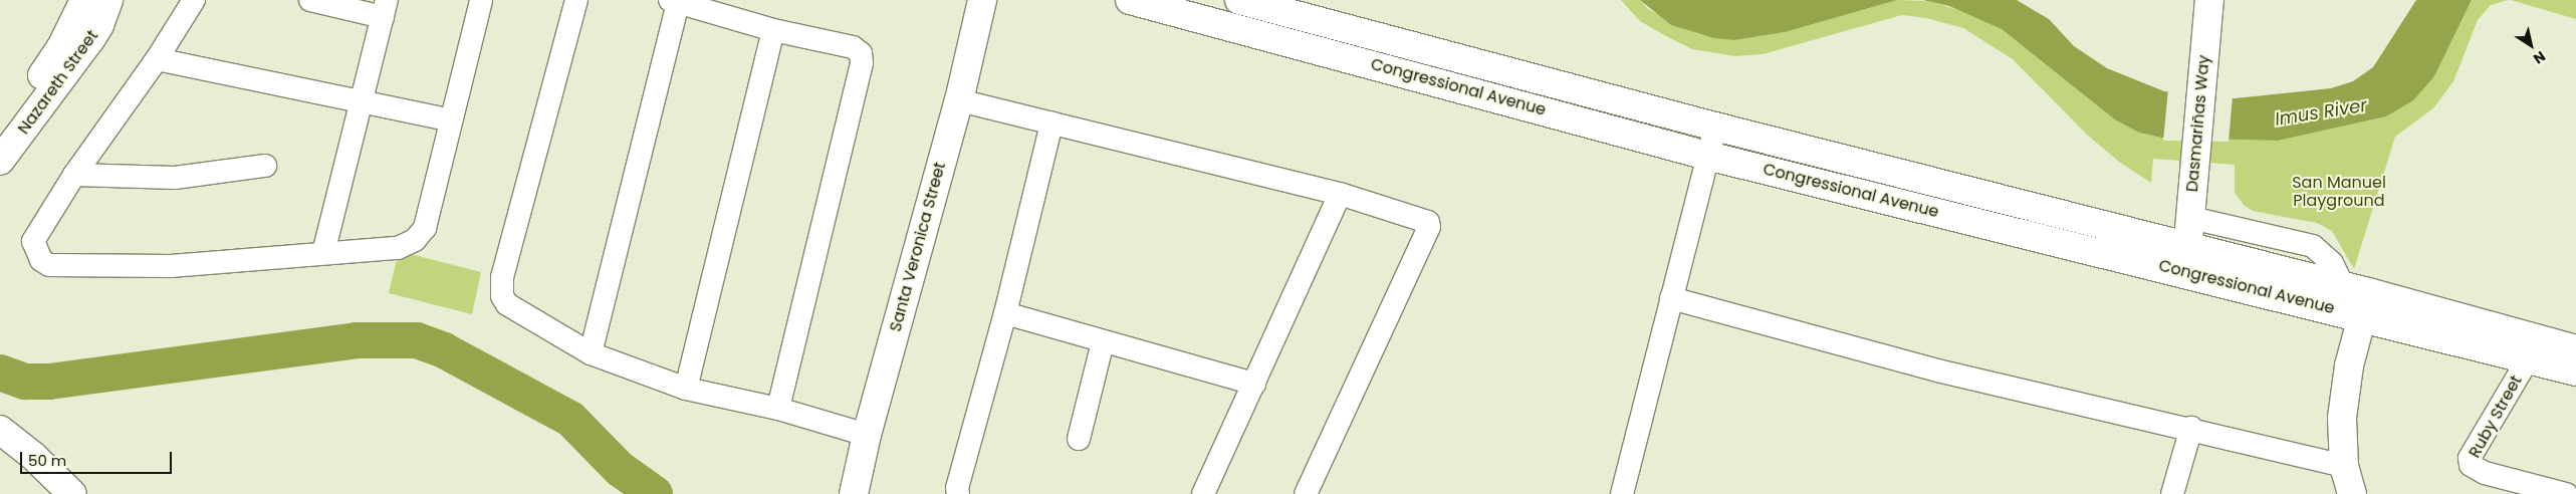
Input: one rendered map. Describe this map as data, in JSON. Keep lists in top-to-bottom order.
{
  "streets": {
    "main road": [
      "Nazareth Street",
      "Congressional Avenue",
      "Dasmariñas Way",
      "Santa Veronica Street"
    ],
    "street": ["Ruby Street"]
  },
  "crossings": [
    ["Congressional Avenue", "Dasmariñas Way"],
    ["Congressional Avenue", "Ruby Street"]
  ],
  "water": ["Imus River"],
  "parks": ["San Manuel Playground"],
  "scale_bar": "50 m",
  "north": "bottom right"
}
